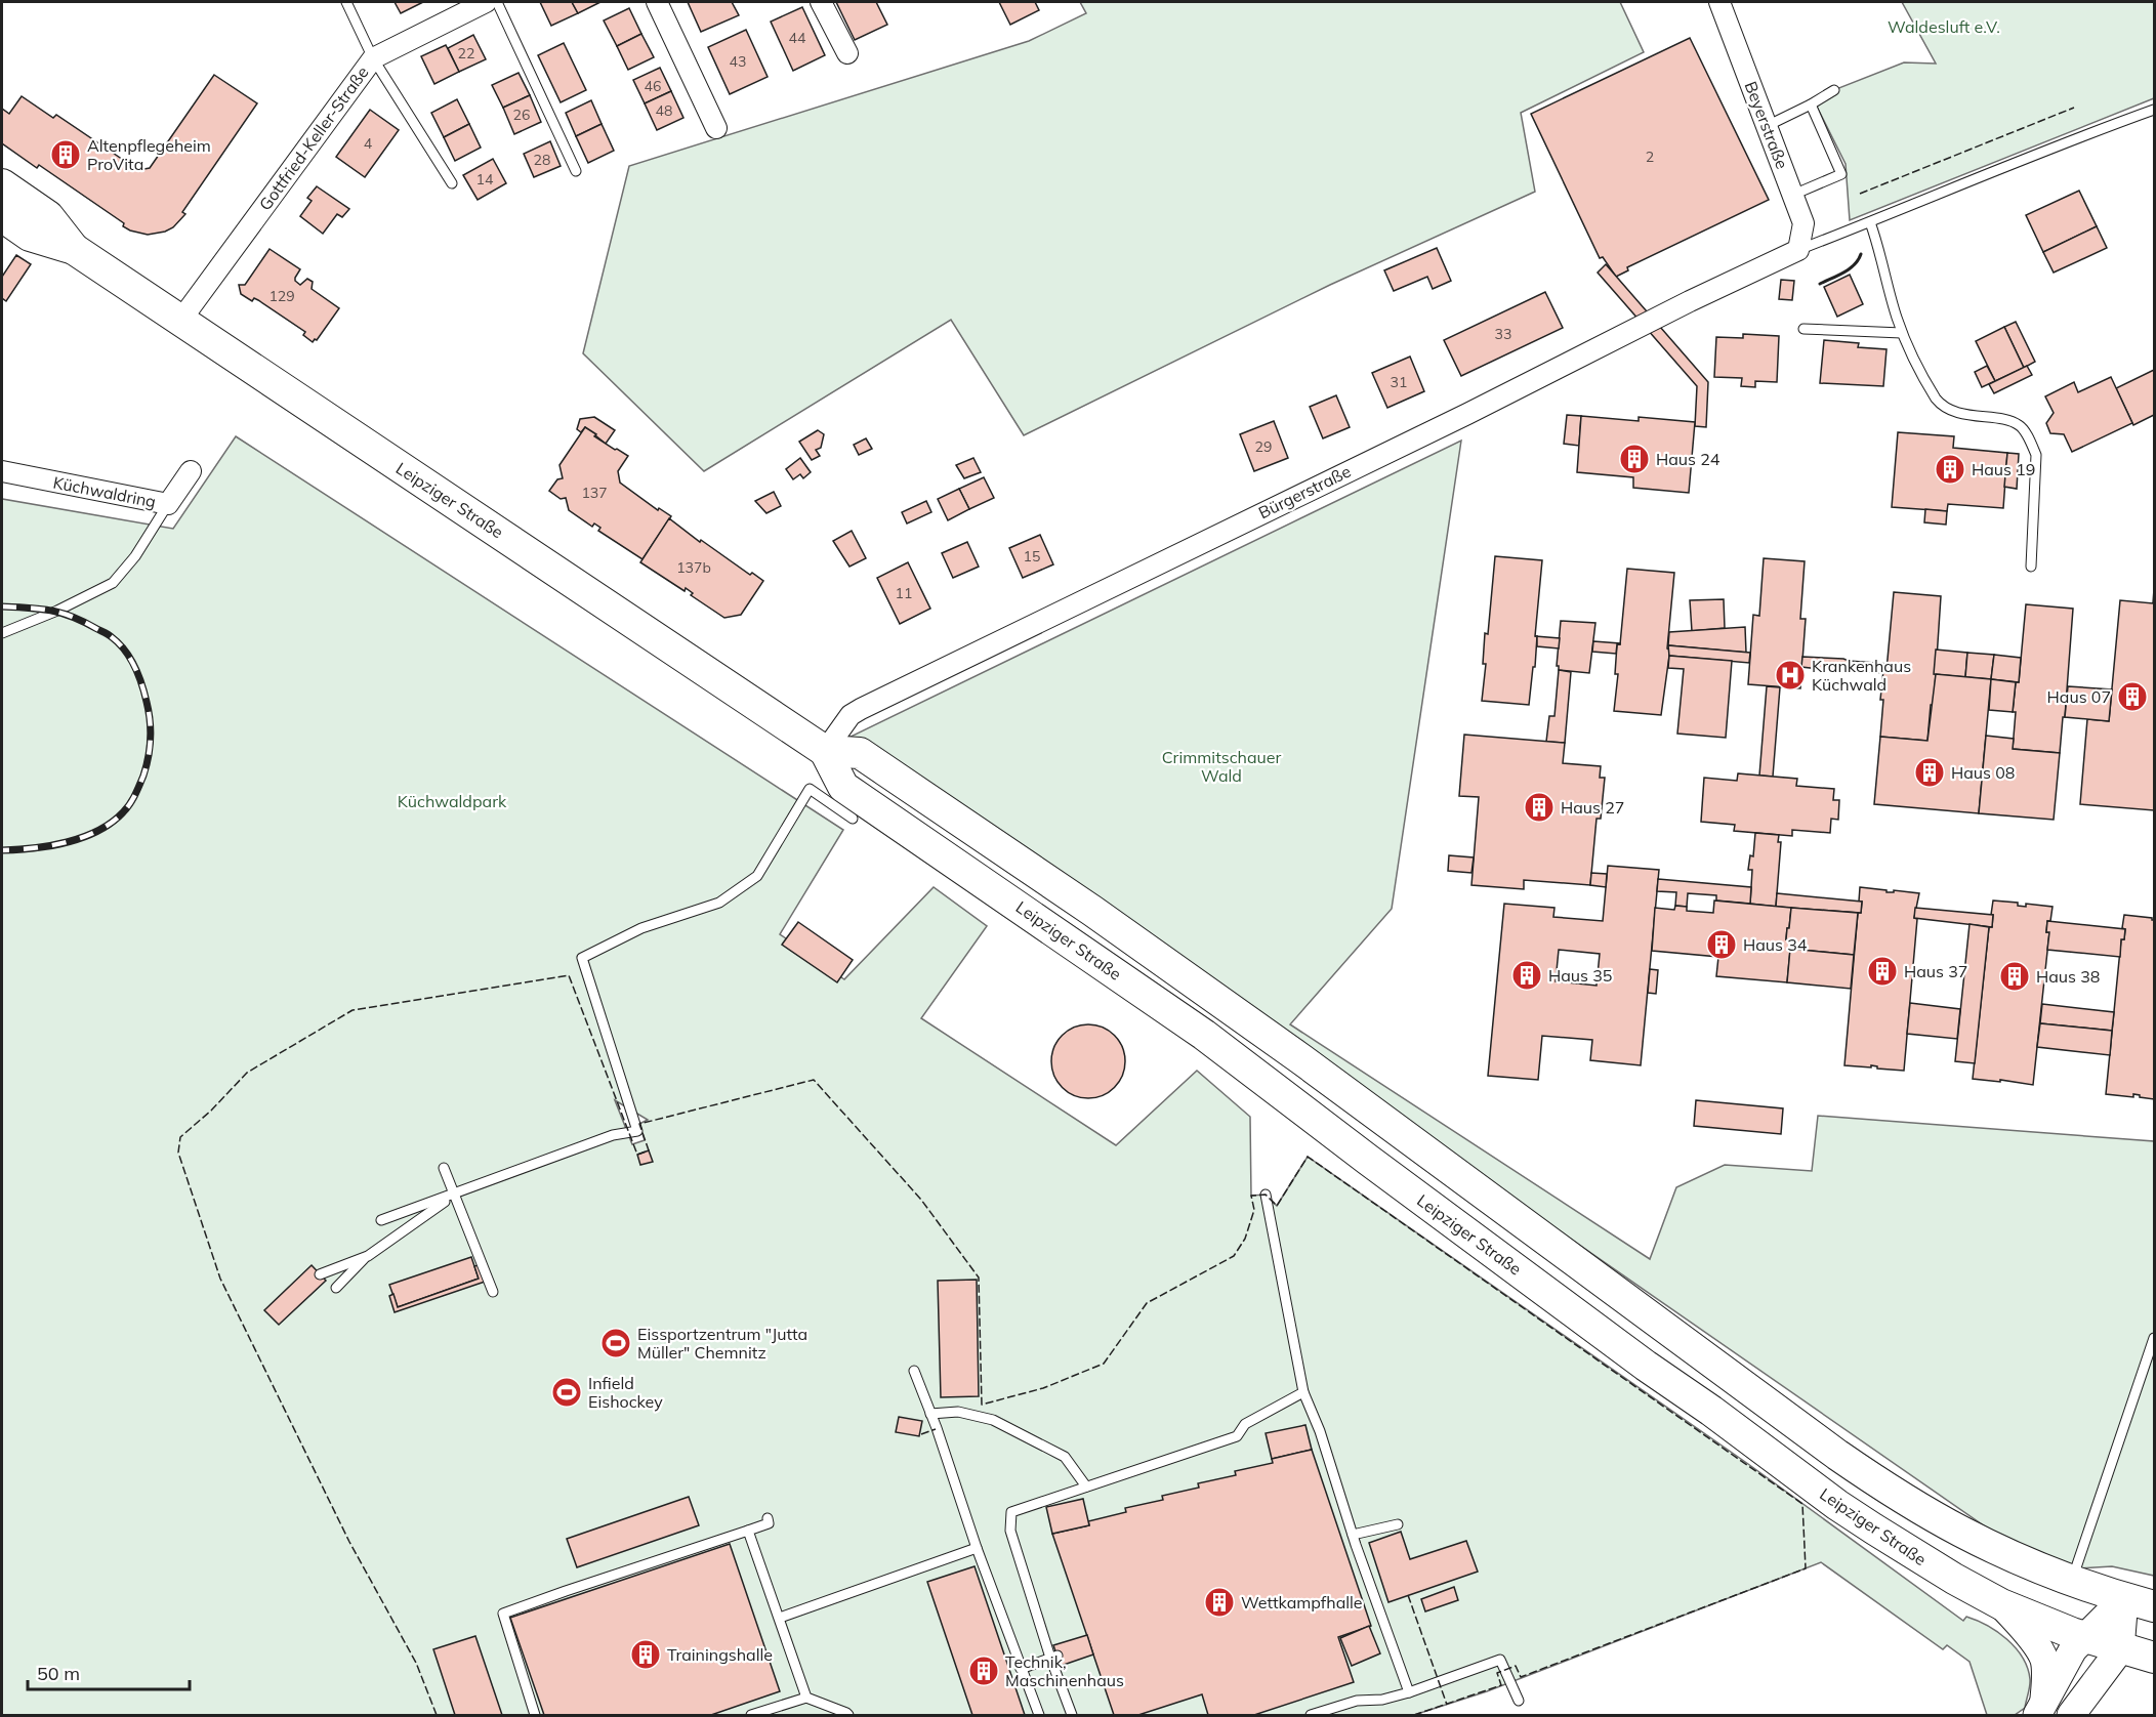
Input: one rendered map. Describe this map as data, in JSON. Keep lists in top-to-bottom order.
{
  "streets": {
    "main road": ["Leipziger Straße"],
    "street": [
      "Beyerstraße",
      "Gottfried-Keller-Straße",
      "Küchwaldring",
      "Bürgerstraße"
    ]
  },
  "crossings": [
    ["Beyerstraße", "Bürgerstraße"],
    ["Gottfried-Keller-Straße", "Leipziger Straße"],
    ["Bürgerstraße", "Leipziger Straße"]
  ],
  "parks": ["Waldesluft e.V.", "Crimmitschauer Wald", "Küchwaldpark"],
  "places": {
    "building": [
      "Altenpflegeheim ProVita",
      "Haus 24",
      "Haus 19",
      "Haus 07",
      "Haus 08",
      "Haus 27",
      "Haus 34",
      "Haus 37",
      "Haus 35",
      "Haus 38",
      "Wettkampfhalle",
      "Trainingshalle",
      "Technik, Maschinenhaus"
    ],
    "hospital": ["Krankenhaus Küchwald"],
    "sports": ["Eissportzentrum \"Jutta Müller\" Chemnitz", "Infield Eishockey"]
  },
  "house_numbers": [
    "44",
    "22",
    "43",
    "46",
    "48",
    "26",
    "4",
    "2",
    "28",
    "14",
    "129",
    "33",
    "31",
    "29",
    "137",
    "15",
    "137b",
    "11"
  ],
  "scale_bar": "50 m"
}
